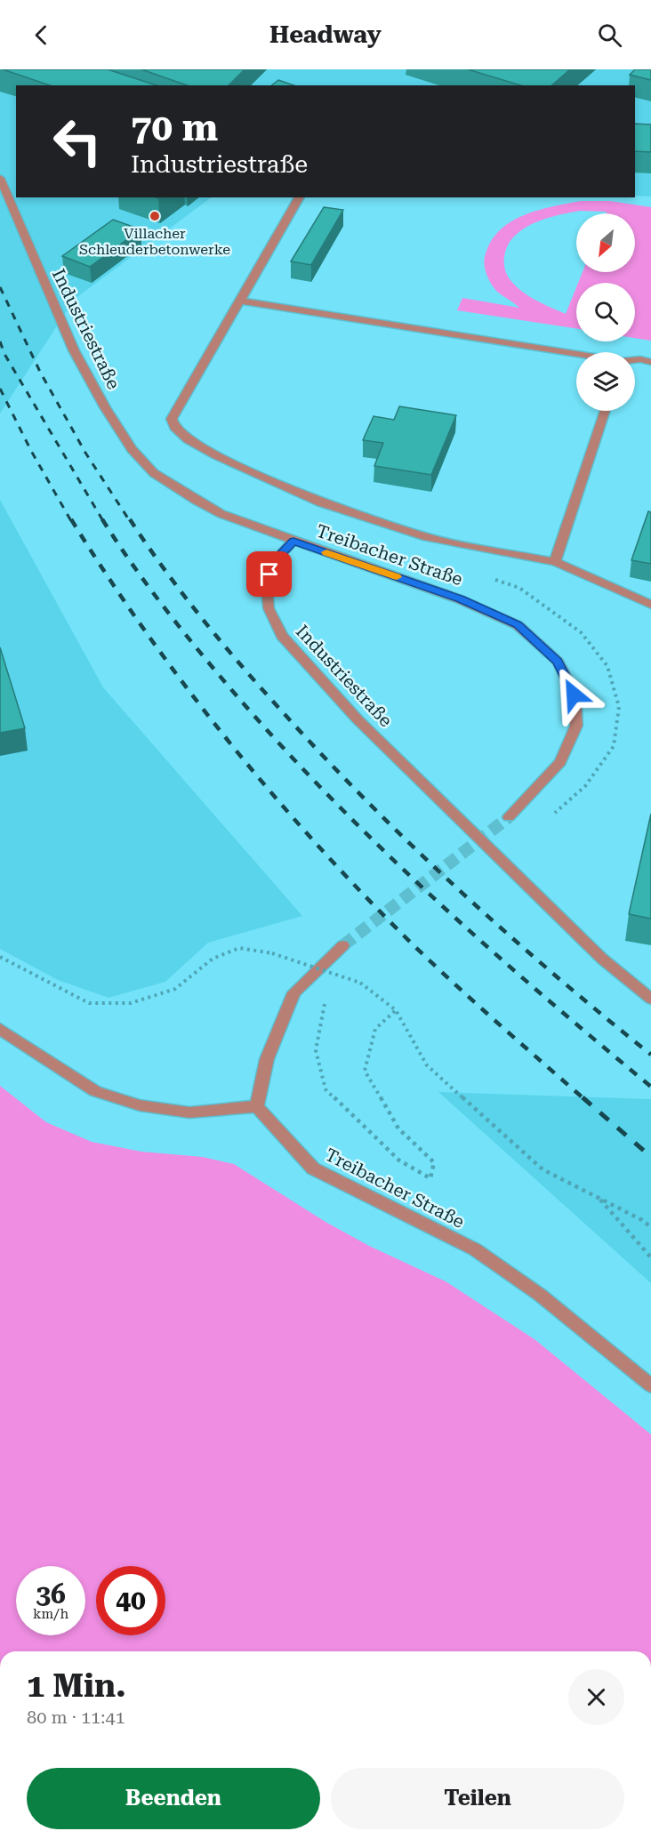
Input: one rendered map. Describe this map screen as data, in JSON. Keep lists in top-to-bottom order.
{
  "streets": {
    "street": ["Industriestraße", "Treibacher Straße"]
  },
  "crossings": [
    ["Industriestraße", "Treibacher Straße"]
  ],
  "places": ["Villacher Schleuderbetonwerke"],
  "north": "bottom left",
  "page": {
    "header": "Headway",
    "turn": ["70 m", "Industriestraße"],
    "speed": "36 km/h",
    "limit": "40",
    "heading": ["1 Min.", "80 m · 11:41"],
    "buttons": ["Beenden", "Teilen"]
  }
}
